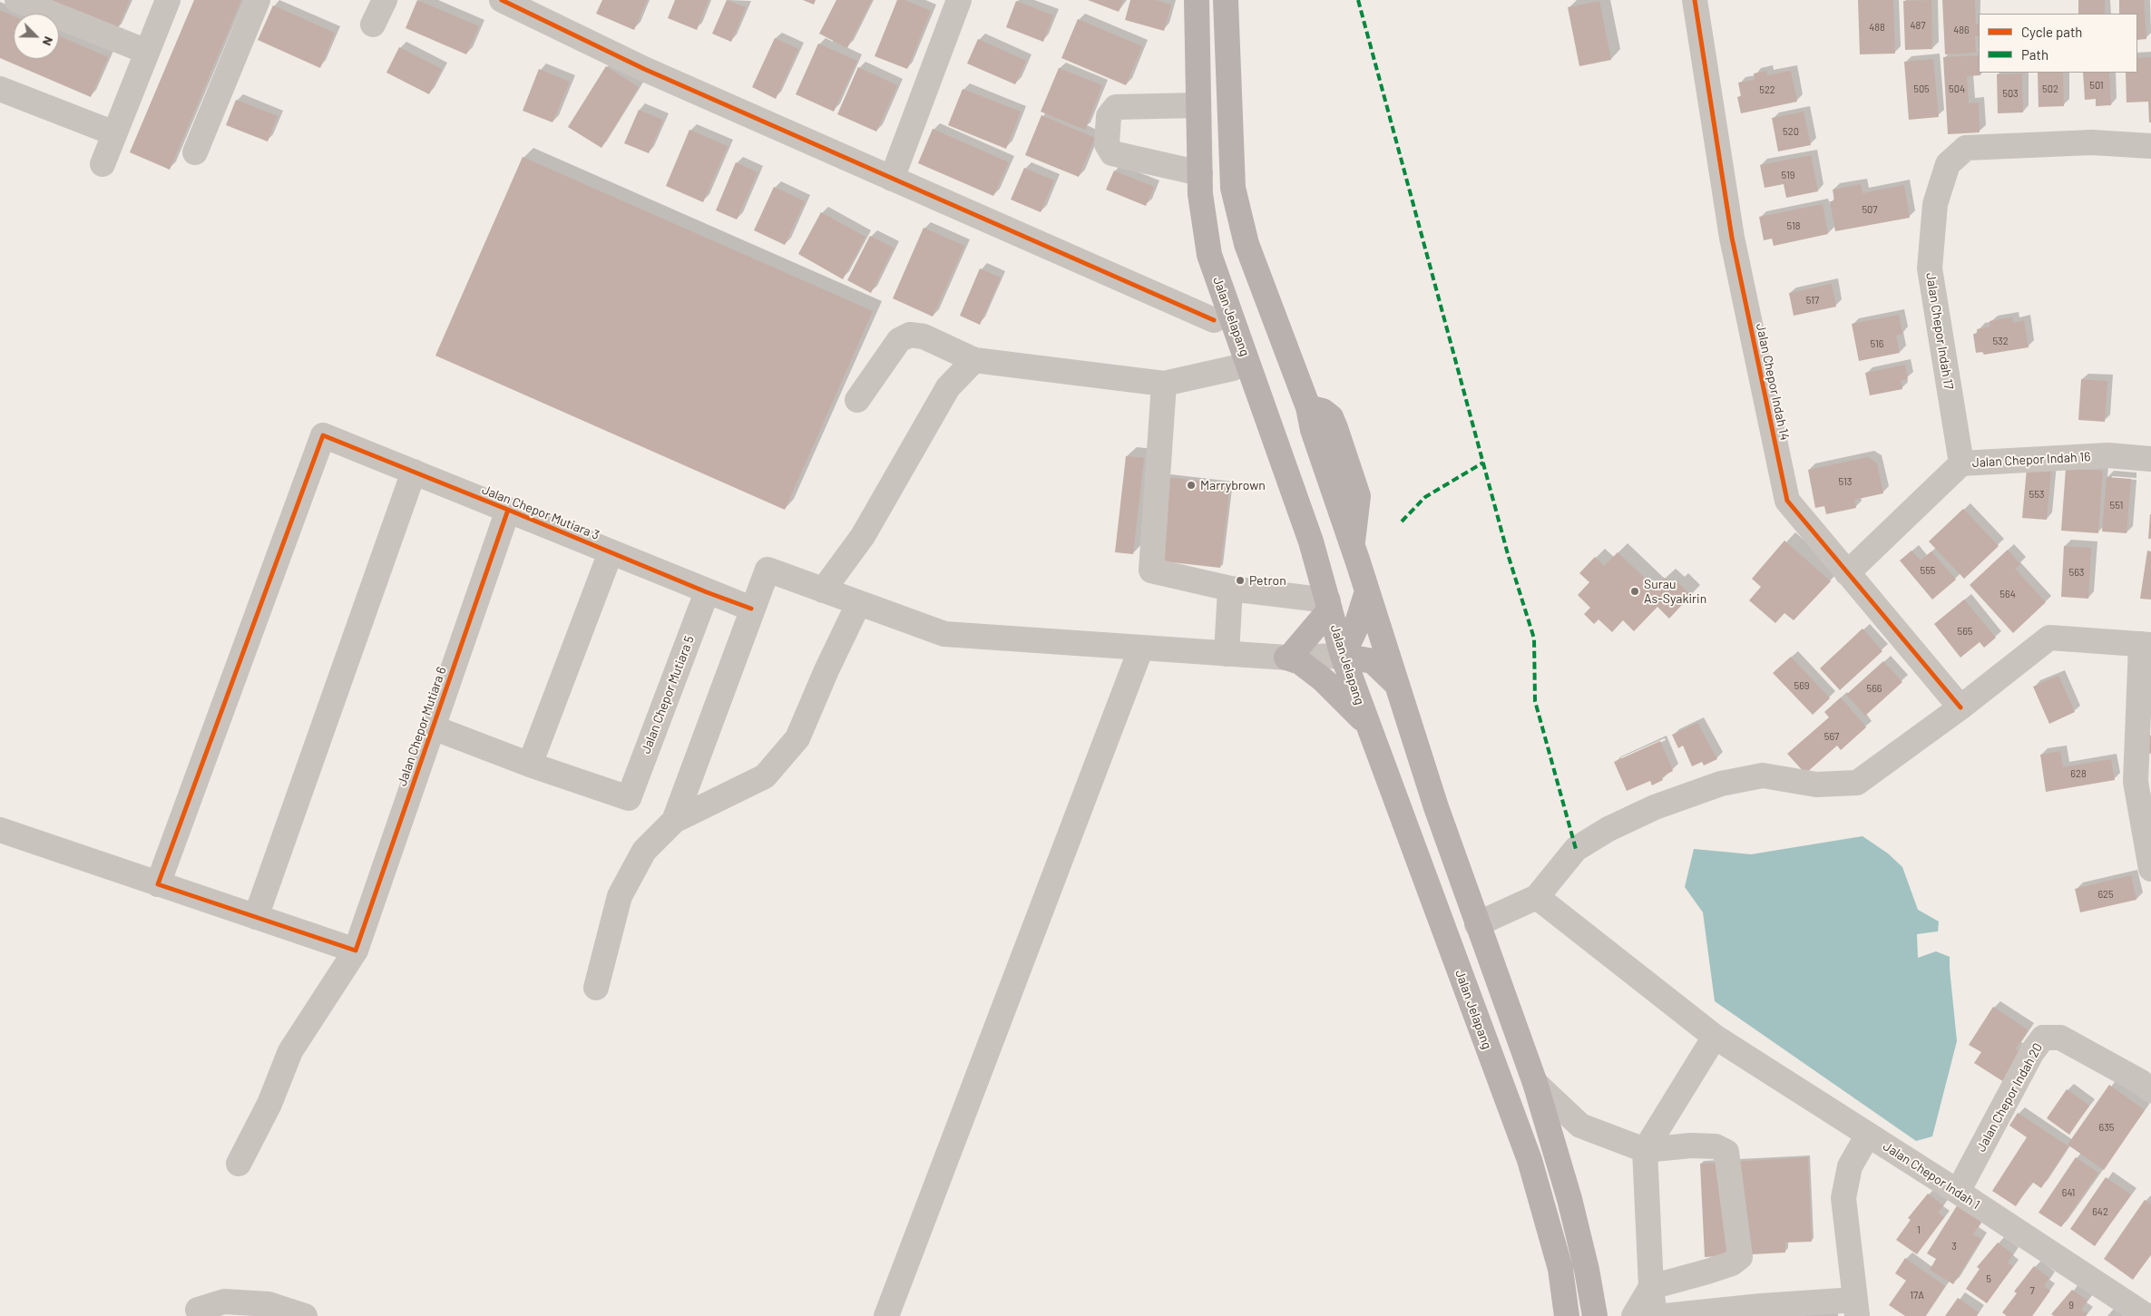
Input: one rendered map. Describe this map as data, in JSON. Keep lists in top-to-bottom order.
{
  "streets": {
    "main road": ["Jalan Jelapang"],
    "street": [
      "Jalan Chepor Indah 17",
      "Jalan Chepor Indah 14",
      "Jalan Chepor Indah 16",
      "Jalan Chepor Mutiara 3",
      "Jalan Chepor Mutiara 5",
      "Jalan Chepor Mutiara 6",
      "Jalan Chepor Indah 20",
      "Jalan Chepor Indah 1"
    ]
  },
  "crossings": [
    ["Jalan Chepor Indah 17", "Jalan Chepor Indah 16"],
    ["Jalan Chepor Indah 14", "Jalan Chepor Indah 16"],
    ["Jalan Chepor Mutiara 3", "Jalan Chepor Mutiara 5"],
    ["Jalan Chepor Mutiara 3", "Jalan Chepor Mutiara 6"],
    ["Jalan Chepor Indah 20", "Jalan Chepor Indah 1"]
  ],
  "places": ["Marrybrown", "Petron", "Surau As-Syakirin"],
  "house_numbers": [
    "487",
    "488",
    "486",
    "501",
    "505",
    "504",
    "502",
    "522",
    "503",
    "520",
    "519",
    "507",
    "518",
    "517",
    "532",
    "516",
    "513",
    "553",
    "551",
    "555",
    "563",
    "564",
    "565",
    "569",
    "566",
    "567",
    "628",
    "625",
    "635",
    "641",
    "642",
    "1",
    "3",
    "5",
    "7",
    "17A",
    "9"
  ],
  "legend": ["Cycle path", "Path"],
  "north": "bottom right"
}
